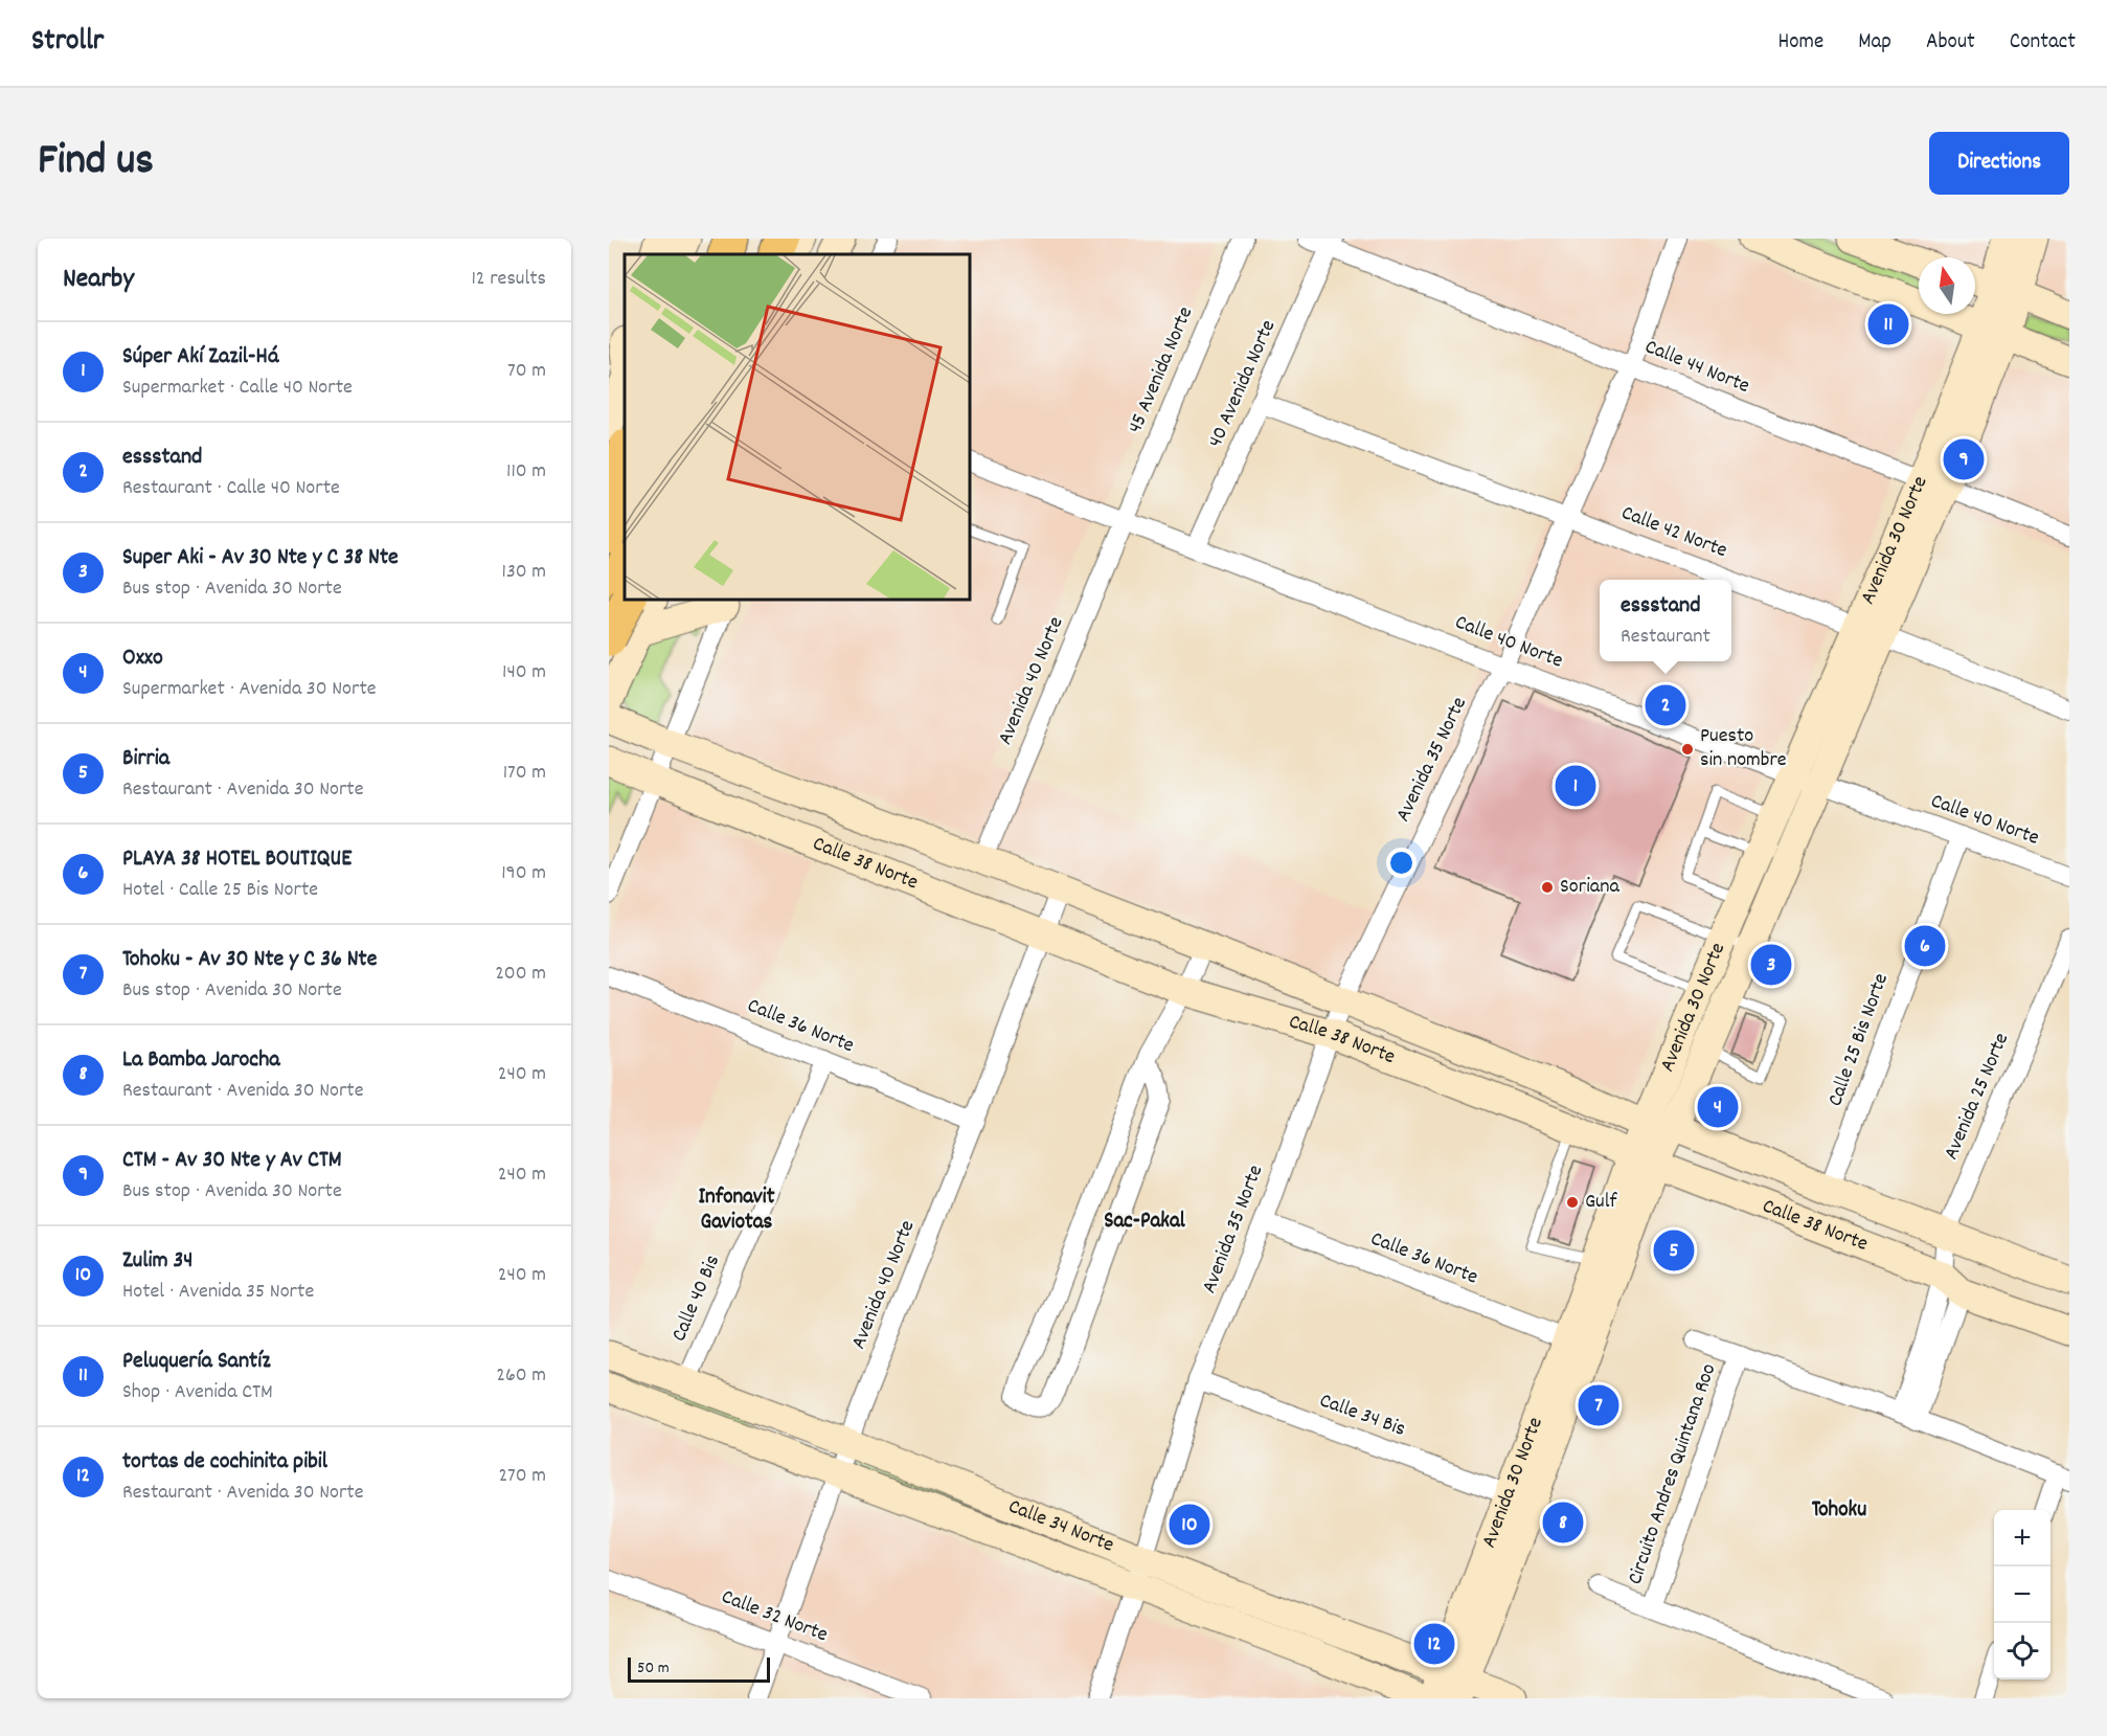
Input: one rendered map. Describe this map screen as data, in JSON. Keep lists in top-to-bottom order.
{
  "streets": {
    "main road": ["Avenida 30 Norte", "Calle 38 Norte", "Calle 34 Norte"],
    "street": [
      "Calle 44 Norte",
      "45 Avenida Norte",
      "40 Avenida Norte",
      "Calle 42 Norte",
      "Calle 40 Norte",
      "Avenida 40 Norte",
      "Avenida 35 Norte",
      "Calle 36 Norte",
      "Calle 25 Bis Norte",
      "Avenida 25 Norte",
      "Calle 40 Bis",
      "Calle 34 Bis",
      "Circuito Andres Quintana Roo",
      "Calle 32 Norte"
    ]
  },
  "crossings": [
    ["Calle 44 Norte", "40 Avenida Norte"],
    ["Calle 44 Norte", "Avenida 30 Norte"],
    ["Calle 44 Norte", "Avenida 35 Norte"],
    ["45 Avenida Norte", "Calle 40 Norte"],
    ["45 Avenida Norte", "Avenida 40 Norte"],
    ["40 Avenida Norte", "Calle 42 Norte"],
    ["40 Avenida Norte", "Calle 40 Norte"],
    ["Calle 42 Norte", "Avenida 30 Norte"],
    ["Calle 42 Norte", "Avenida 35 Norte"],
    ["Avenida 30 Norte", "Calle 40 Norte"],
    ["Avenida 30 Norte", "Calle 38 Norte"],
    ["Avenida 30 Norte", "Calle 36 Norte"],
    ["Avenida 30 Norte", "Calle 34 Bis"],
    ["Avenida 30 Norte", "Calle 34 Norte"],
    ["Calle 40 Norte", "Avenida 40 Norte"],
    ["Calle 40 Norte", "Avenida 35 Norte"],
    ["Calle 40 Norte", "Calle 25 Bis Norte"],
    ["Avenida 40 Norte", "Calle 38 Norte"],
    ["Avenida 40 Norte", "Calle 36 Norte"],
    ["Avenida 40 Norte", "Calle 34 Norte"],
    ["Avenida 40 Norte", "Calle 32 Norte"],
    ["Avenida 35 Norte", "Calle 38 Norte"],
    ["Avenida 35 Norte", "Calle 36 Norte"],
    ["Avenida 35 Norte", "Calle 34 Bis"],
    ["Avenida 35 Norte", "Calle 34 Norte"],
    ["Calle 38 Norte", "Calle 25 Bis Norte"],
    ["Calle 38 Norte", "Avenida 25 Norte"],
    ["Calle 36 Norte", "Calle 40 Bis"],
    ["Calle 40 Bis", "Calle 34 Norte"]
  ],
  "districts": ["Infonavit Gaviotas", "Sac-Pakal", "Tohoku"],
  "places": ["Puesto sin nombre", "Soriana", "Gulf"],
  "scale_bar": "50 m",
  "north": "top",
  "page": {
    "header": "Strollr",
    "nav": [
      "Home",
      "Map",
      "About",
      "Contact"
    ],
    "title": "Find us",
    "buttons": "Directions",
    "heading": ["Nearby", "12 results"],
    "pins": [
      "11",
      "9",
      "2",
      "1",
      "6",
      "3",
      "4",
      "5",
      "7",
      "8",
      "10",
      "12"
    ],
    "list": [
      {
        "mark": "1",
        "name": "Súper Akí Zazil-Há",
        "note": "Supermarket · Calle 40 Norte",
        "value": "70 m"
      },
      {
        "mark": "2",
        "name": "essstand",
        "note": "Restaurant · Calle 40 Norte",
        "value": "110 m"
      },
      {
        "mark": "3",
        "name": "Super Aki - Av 30 Nte y C 38 Nte",
        "note": "Bus stop · Avenida 30 Norte",
        "value": "130 m"
      },
      {
        "mark": "4",
        "name": "Oxxo",
        "note": "Supermarket · Avenida 30 Norte",
        "value": "140 m"
      },
      {
        "mark": "5",
        "name": "Birria",
        "note": "Restaurant · Avenida 30 Norte",
        "value": "170 m"
      },
      {
        "mark": "6",
        "name": "PLAYA 38 HOTEL BOUTIQUE",
        "note": "Hotel · Calle 25 Bis Norte",
        "value": "190 m"
      },
      {
        "mark": "7",
        "name": "Tohoku - Av 30 Nte y C 36 Nte",
        "note": "Bus stop · Avenida 30 Norte",
        "value": "200 m"
      },
      {
        "mark": "8",
        "name": "La Bamba Jarocha",
        "note": "Restaurant · Avenida 30 Norte",
        "value": "240 m"
      },
      {
        "mark": "9",
        "name": "CTM - Av 30 Nte y Av CTM",
        "note": "Bus stop · Avenida 30 Norte",
        "value": "240 m"
      },
      {
        "mark": "10",
        "name": "Zulim 34",
        "note": "Hotel · Avenida 35 Norte",
        "value": "240 m"
      },
      {
        "mark": "11",
        "name": "Peluquería Santíz",
        "note": "Shop · Avenida CTM",
        "value": "260 m"
      },
      {
        "mark": "12",
        "name": "tortas de cochinita pibil",
        "note": "Restaurant · Avenida 30 Norte",
        "value": "270 m"
      }
    ],
    "popup": ["essstand", "Restaurant"],
    "map_buttons": ["+", "−"],
    "scale": "50 m"
  }
}
